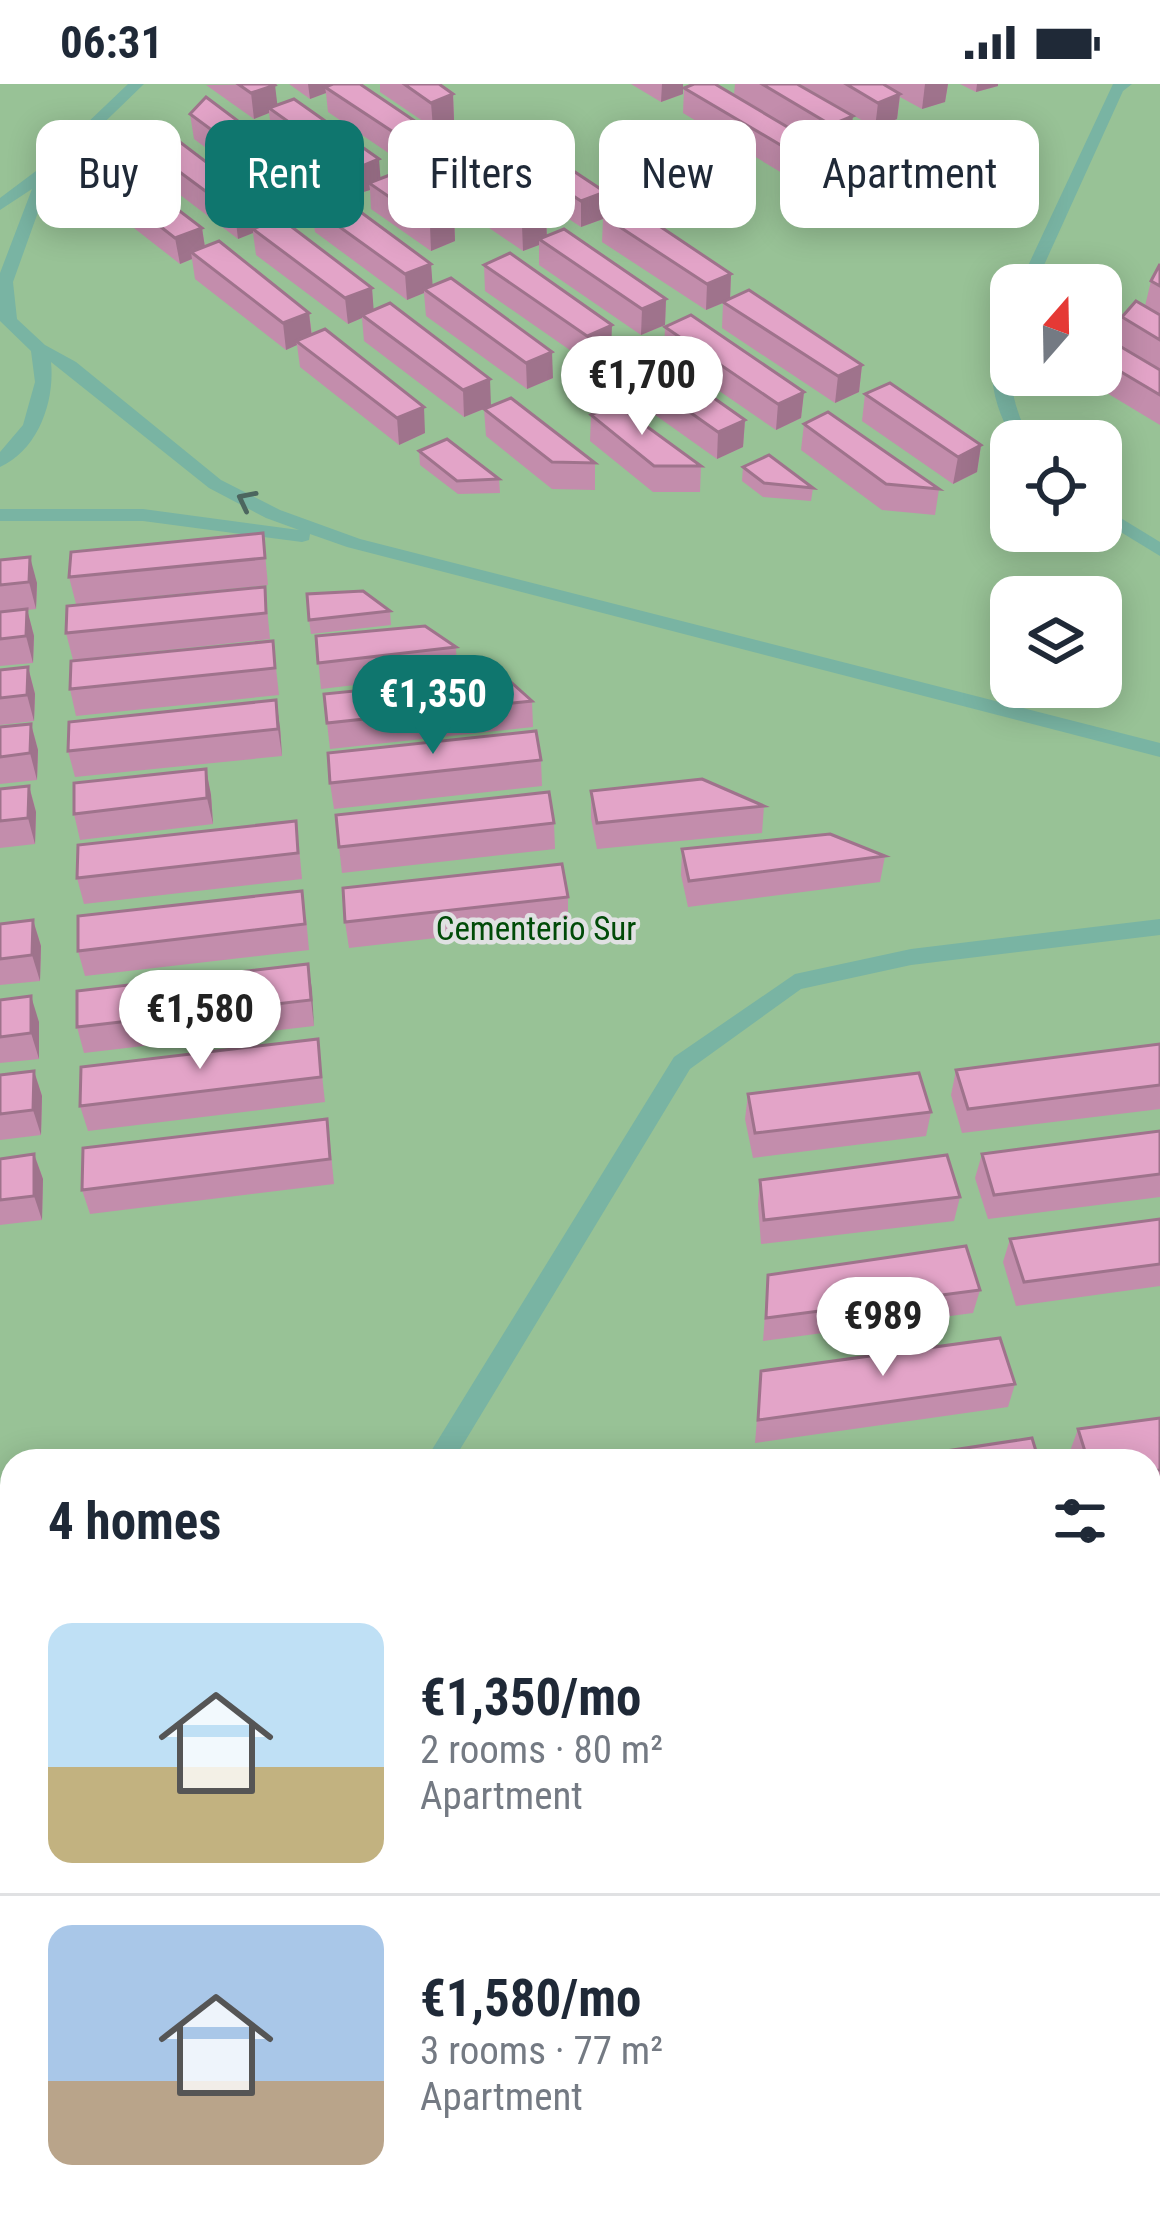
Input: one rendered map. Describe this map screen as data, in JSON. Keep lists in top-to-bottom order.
{
  "parks": ["Cementerio Sur"],
  "north": "top",
  "page": {
    "status": "06:31",
    "chip": [
      "Buy",
      "Rent",
      "Filters",
      "New",
      "Apartment"
    ],
    "price": [
      "€1,700",
      "€1,350",
      "€1,580",
      "€989"
    ],
    "heading": "4 homes",
    "list": [
      {
        "name": "€1,350/mo",
        "note": "2 rooms · 80 m² · Apartment"
      },
      {
        "name": "€1,580/mo",
        "note": "3 rooms · 77 m² · Apartment"
      }
    ]
  }
}
